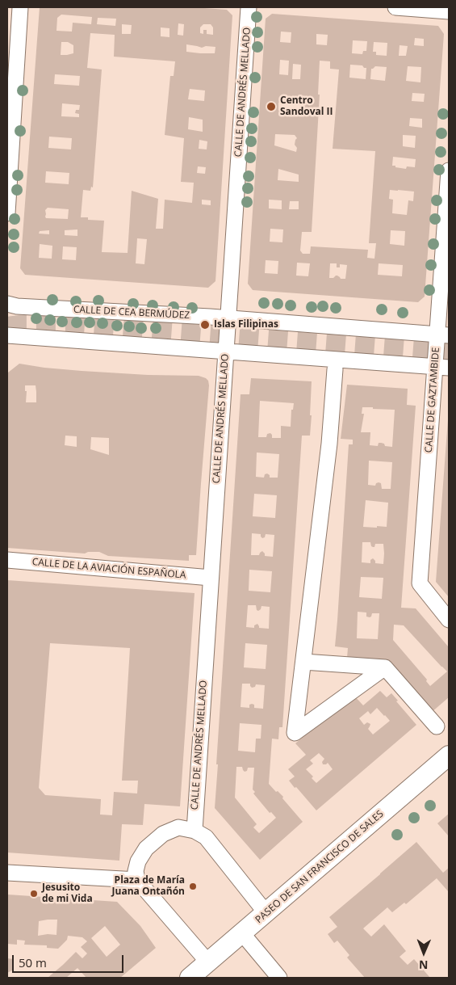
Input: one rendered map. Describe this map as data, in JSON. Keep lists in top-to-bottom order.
{
  "streets": {
    "main road": ["PASEO DE SAN FRANCISCO DE SALES"],
    "street": [
      "CALLE DE ANDRÉS MELLADO",
      "CALLE DE CEA BERMÚDEZ",
      "CALLE DE GAZTAMBIDE",
      "CALLE DE LA AVIACIÓN ESPAÑOLA"
    ]
  },
  "crossings": [
    ["CALLE DE ANDRÉS MELLADO", "CALLE DE CEA BERMÚDEZ"],
    ["CALLE DE ANDRÉS MELLADO", "CALLE DE LA AVIACIÓN ESPAÑOLA"],
    ["CALLE DE CEA BERMÚDEZ", "CALLE DE GAZTAMBIDE"]
  ],
  "places": [
    "Centro Sandoval II",
    "Islas Filipinas",
    "Plaza de María Juana Ontañón",
    "Jesusito de mi Vida"
  ],
  "scale_bar": "50 m",
  "north": "bottom"
}
